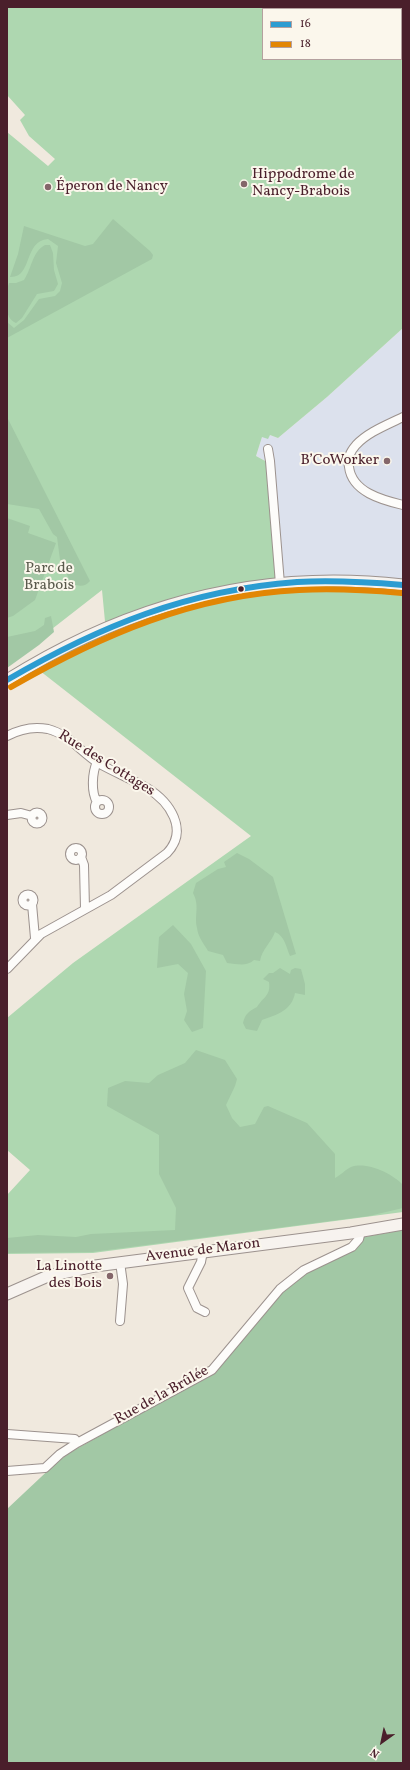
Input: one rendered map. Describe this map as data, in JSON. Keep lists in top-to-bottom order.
{
  "streets": {
    "main road": ["Avenue de Maron"],
    "street": ["Rue des Cottages", "Rue de la Brûlée"]
  },
  "crossings": [
    ["Avenue de Maron", "Rue de la Brûlée"]
  ],
  "parks": ["Parc de Brabois"],
  "places": [
    "Hippodrome de Nancy-Brabois",
    "Éperon de Nancy",
    "B’CoWorker",
    "La Linotte des Bois"
  ],
  "lines": ["transit line 16", "transit line 18"],
  "legend": ["16", "18"],
  "north": "bottom left"
}
